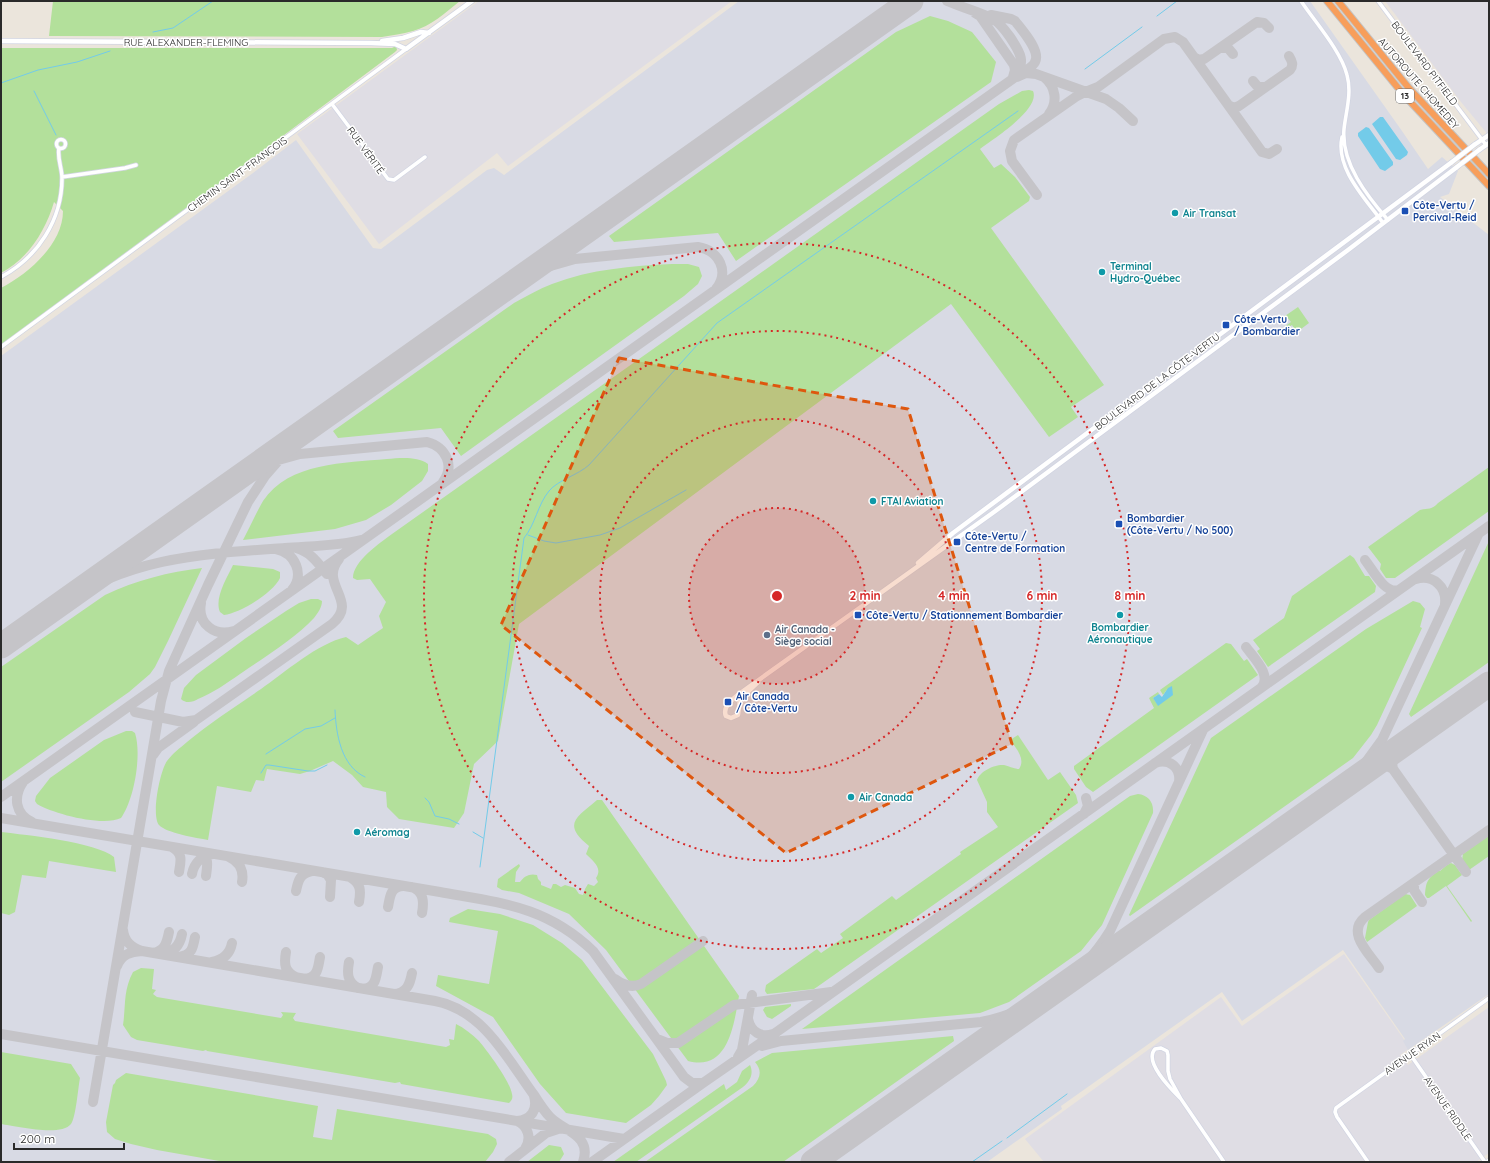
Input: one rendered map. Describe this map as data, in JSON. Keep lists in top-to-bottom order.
{
  "streets": {
    "highway": ["AUTOROUTE CHOMEDEY", "13"],
    "street": [
      "RUE ALEXANDER-FLEMING",
      "BOULEVARD PITFIELD",
      "RUE VÉRITÉ",
      "CHEMIN SAINT-FRANÇOIS",
      "BOULEVARD DE LA CÔTE-VERTU",
      "AVENUE RYAN",
      "AVENUE RIDDLE"
    ]
  },
  "crossings": [
    ["RUE ALEXANDER-FLEMING", "CHEMIN SAINT-FRANÇOIS"],
    ["BOULEVARD PITFIELD", "BOULEVARD DE LA CÔTE-VERTU"],
    ["RUE VÉRITÉ", "CHEMIN SAINT-FRANÇOIS"],
    ["AVENUE RYAN", "AVENUE RIDDLE"]
  ],
  "places": {
    "transit": [
      "Côte-Vertu / Percival-Reid",
      "Côte-Vertu / Bombardier",
      "Bombardier (Côte-Vertu / No 500)",
      "Côte-Vertu / Centre de Formation",
      "Côte-Vertu / Stationnement Bombardier",
      "Air Canada / Côte-Vertu"
    ],
    "other": [
      "Air Transat",
      "Terminal Hydro-Québec",
      "FTAI Aviation",
      "Bombardier Aéronautique",
      "Air Canada - Siège social",
      "Air Canada",
      "Aéromag"
    ]
  },
  "scale_bar": "200 m",
  "rings": [
    "2 min",
    "4 min",
    "6 min",
    "8 min"
  ]
}
